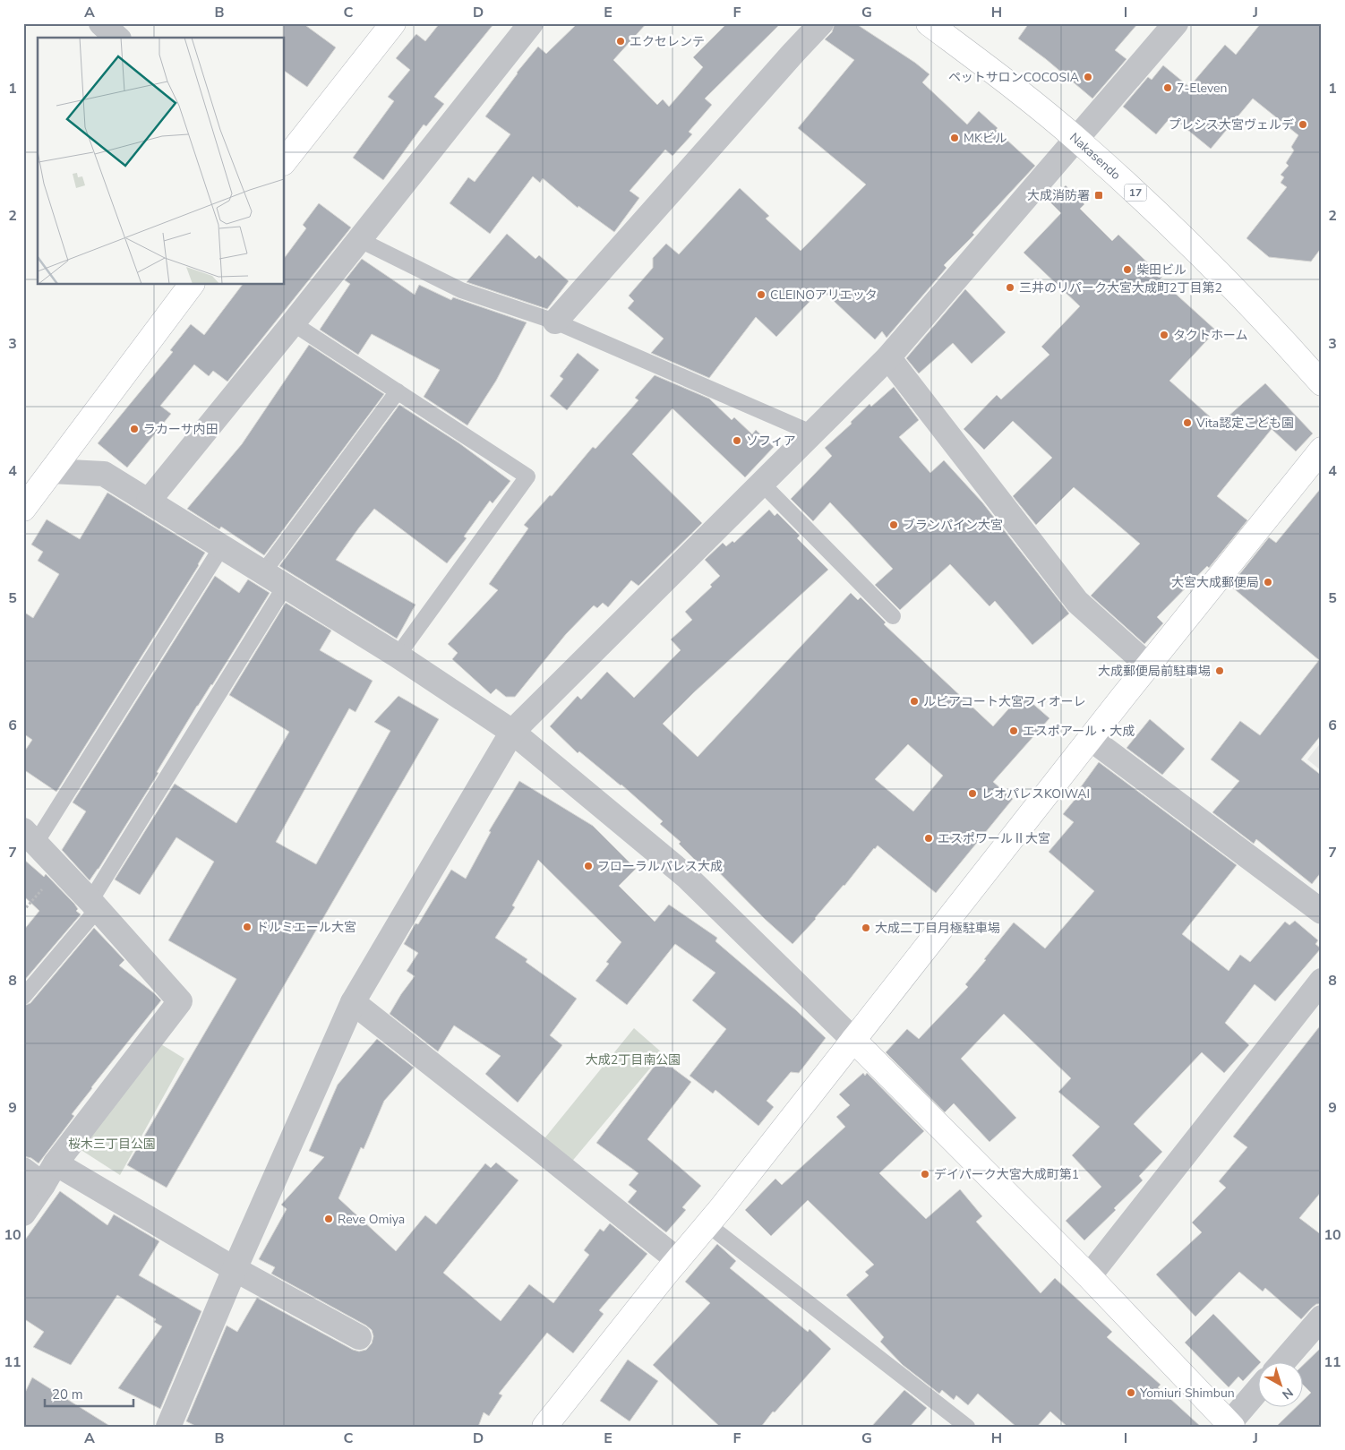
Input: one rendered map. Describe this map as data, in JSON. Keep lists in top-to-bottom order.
{
  "streets": {
    "main road": ["Nakasendo", "17"]
  },
  "parks": ["大成2丁目南公園", "桜木三丁目公園"],
  "places": {
    "other": [
      "エクセレンテ",
      "ペットサロンCOCOSIA",
      "7-Eleven",
      "プレシス大宮ヴェルデ",
      "MKビル",
      "柴田ビル",
      "三井のリパーク大宮大成町2丁目第2",
      "CLEINOアリエッタ",
      "タクトホーム",
      "Vita認定こども園",
      "ラカーサ内田",
      "ソフィア",
      "ブランパイン大宮",
      "大宮大成郵便局",
      "大成郵便局前駐車場",
      "ルピアコート大宮フィオーレ",
      "エスポアール・大成",
      "レオパレスKOIWAI",
      "エスポワールⅡ大宮",
      "フローラルパレス大成",
      "ドルミエール大宮",
      "大成二丁目月極駐車場",
      "デイパーク大宮大成町第1",
      "Reve Omiya",
      "Yomiuri Shimbun"
    ],
    "transit": ["大成消防署"]
  },
  "scale_bar": "20 m",
  "north": "bottom right",
  "grid": {
    "columns": [
      "A",
      "B",
      "C",
      "D",
      "E",
      "F",
      "G",
      "H",
      "I",
      "J"
    ],
    "rows": [
      "1",
      "2",
      "3",
      "4",
      "5",
      "6",
      "7",
      "8",
      "9",
      "10",
      "11"
    ]
  }
}
